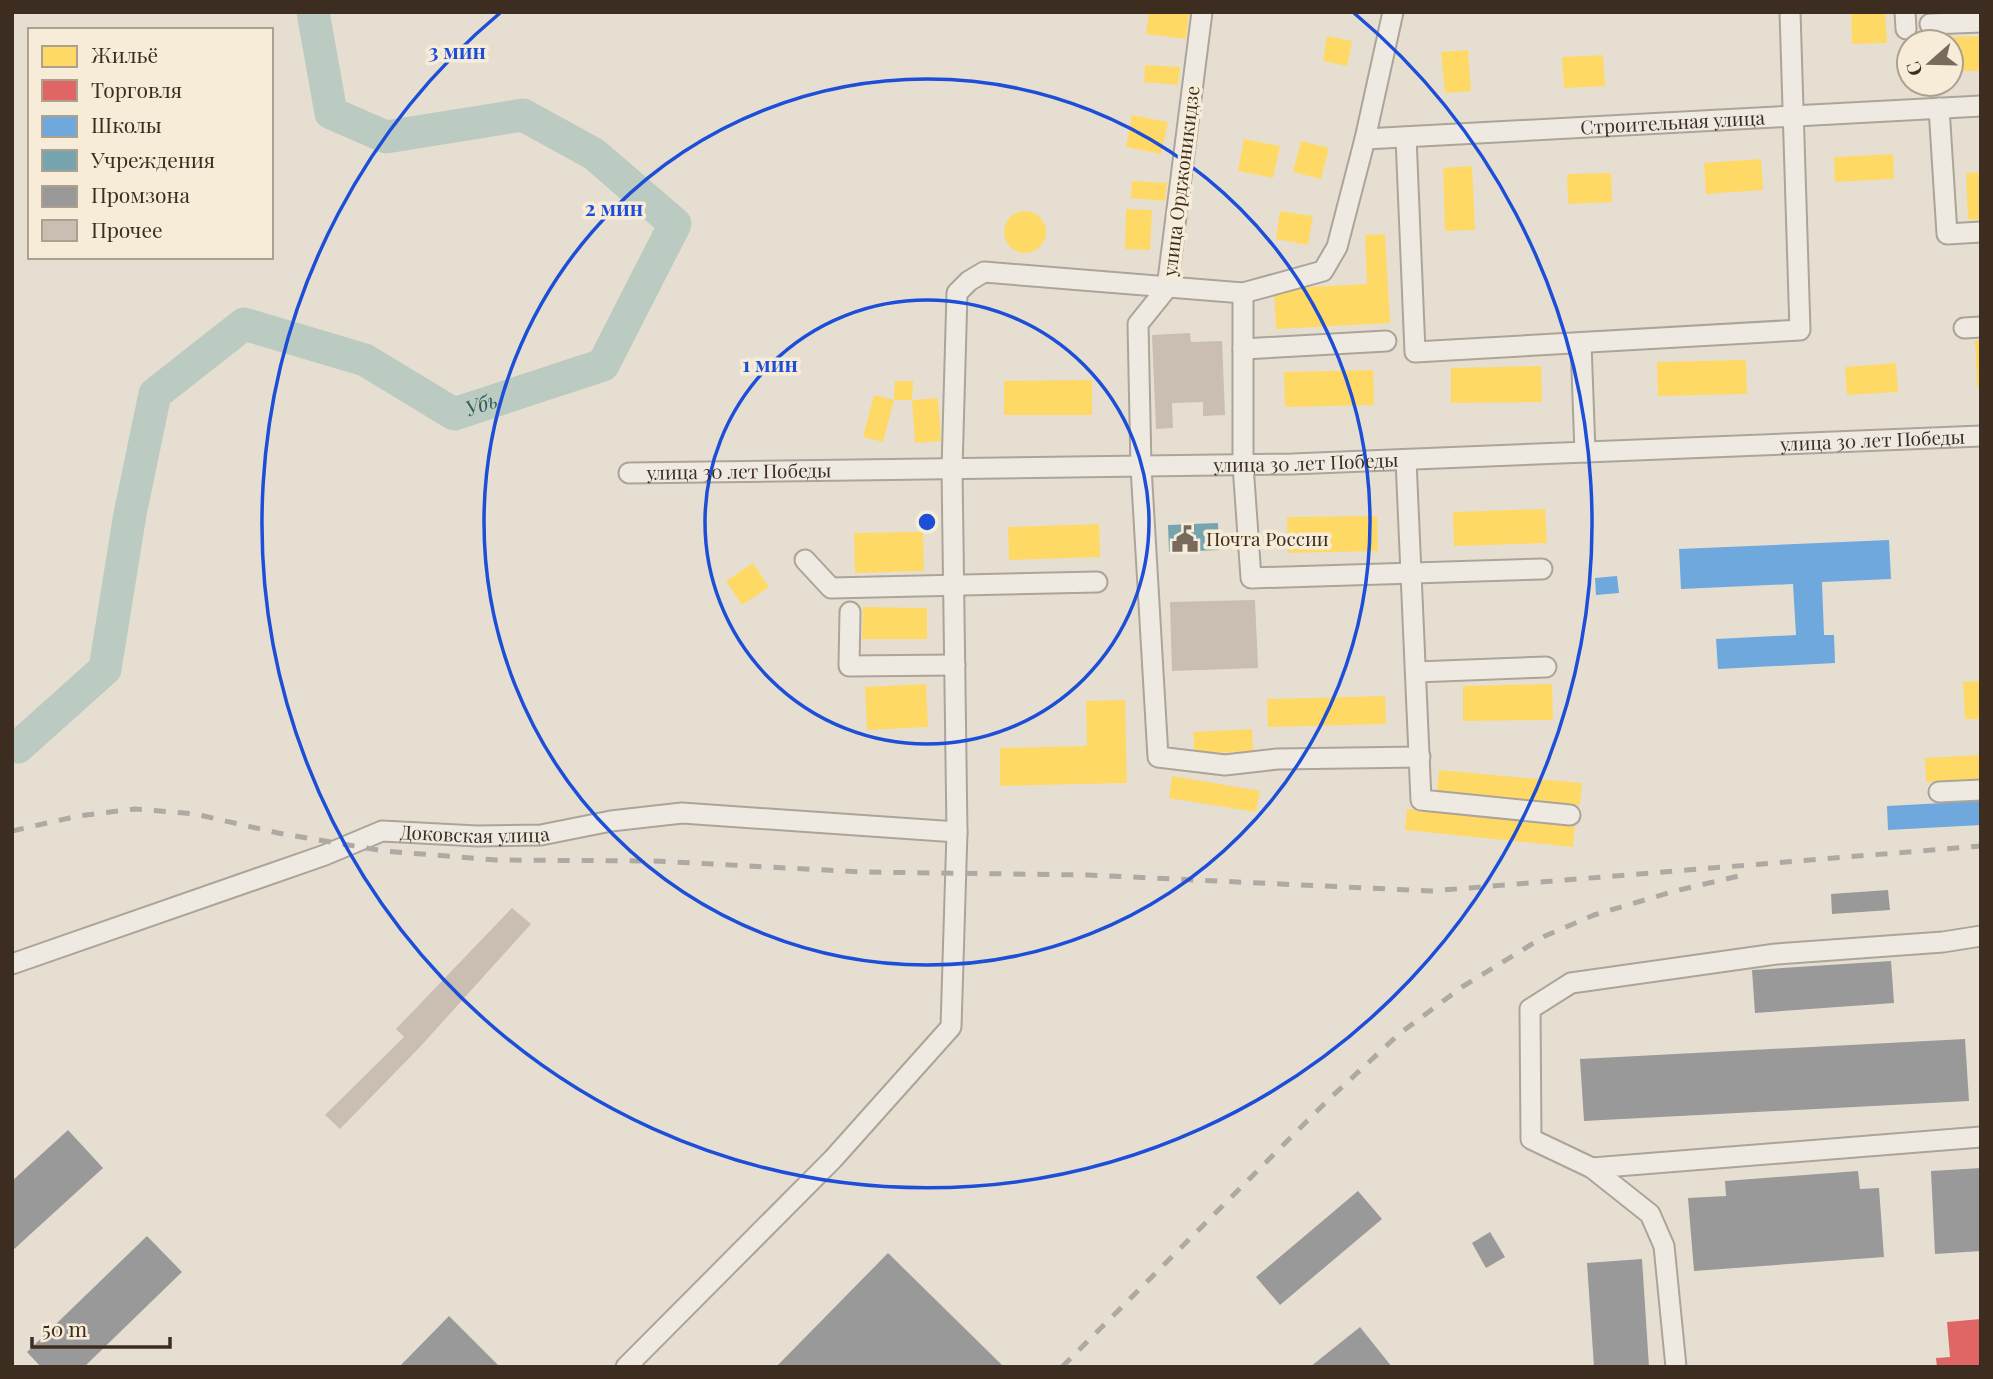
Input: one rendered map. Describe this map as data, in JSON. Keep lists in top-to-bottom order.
{
  "streets": {
    "street": [
      "Строительная улица",
      "улица Орджоникидзе",
      "улица 30 лет Победы",
      "Доковская улица"
    ]
  },
  "crossings": [
    ["улица Орджоникидзе", "улица 30 лет Победы"]
  ],
  "water": ["Убь"],
  "places": {
    "public building": ["Почта России"]
  },
  "legend": [
    "Жильё",
    "Торговля",
    "Школы",
    "Учреждения",
    "Промзона",
    "Прочее"
  ],
  "scale_bar": "50 m",
  "north": "left",
  "rings": ["3 мин", "2 мин", "1 мин"]
}
